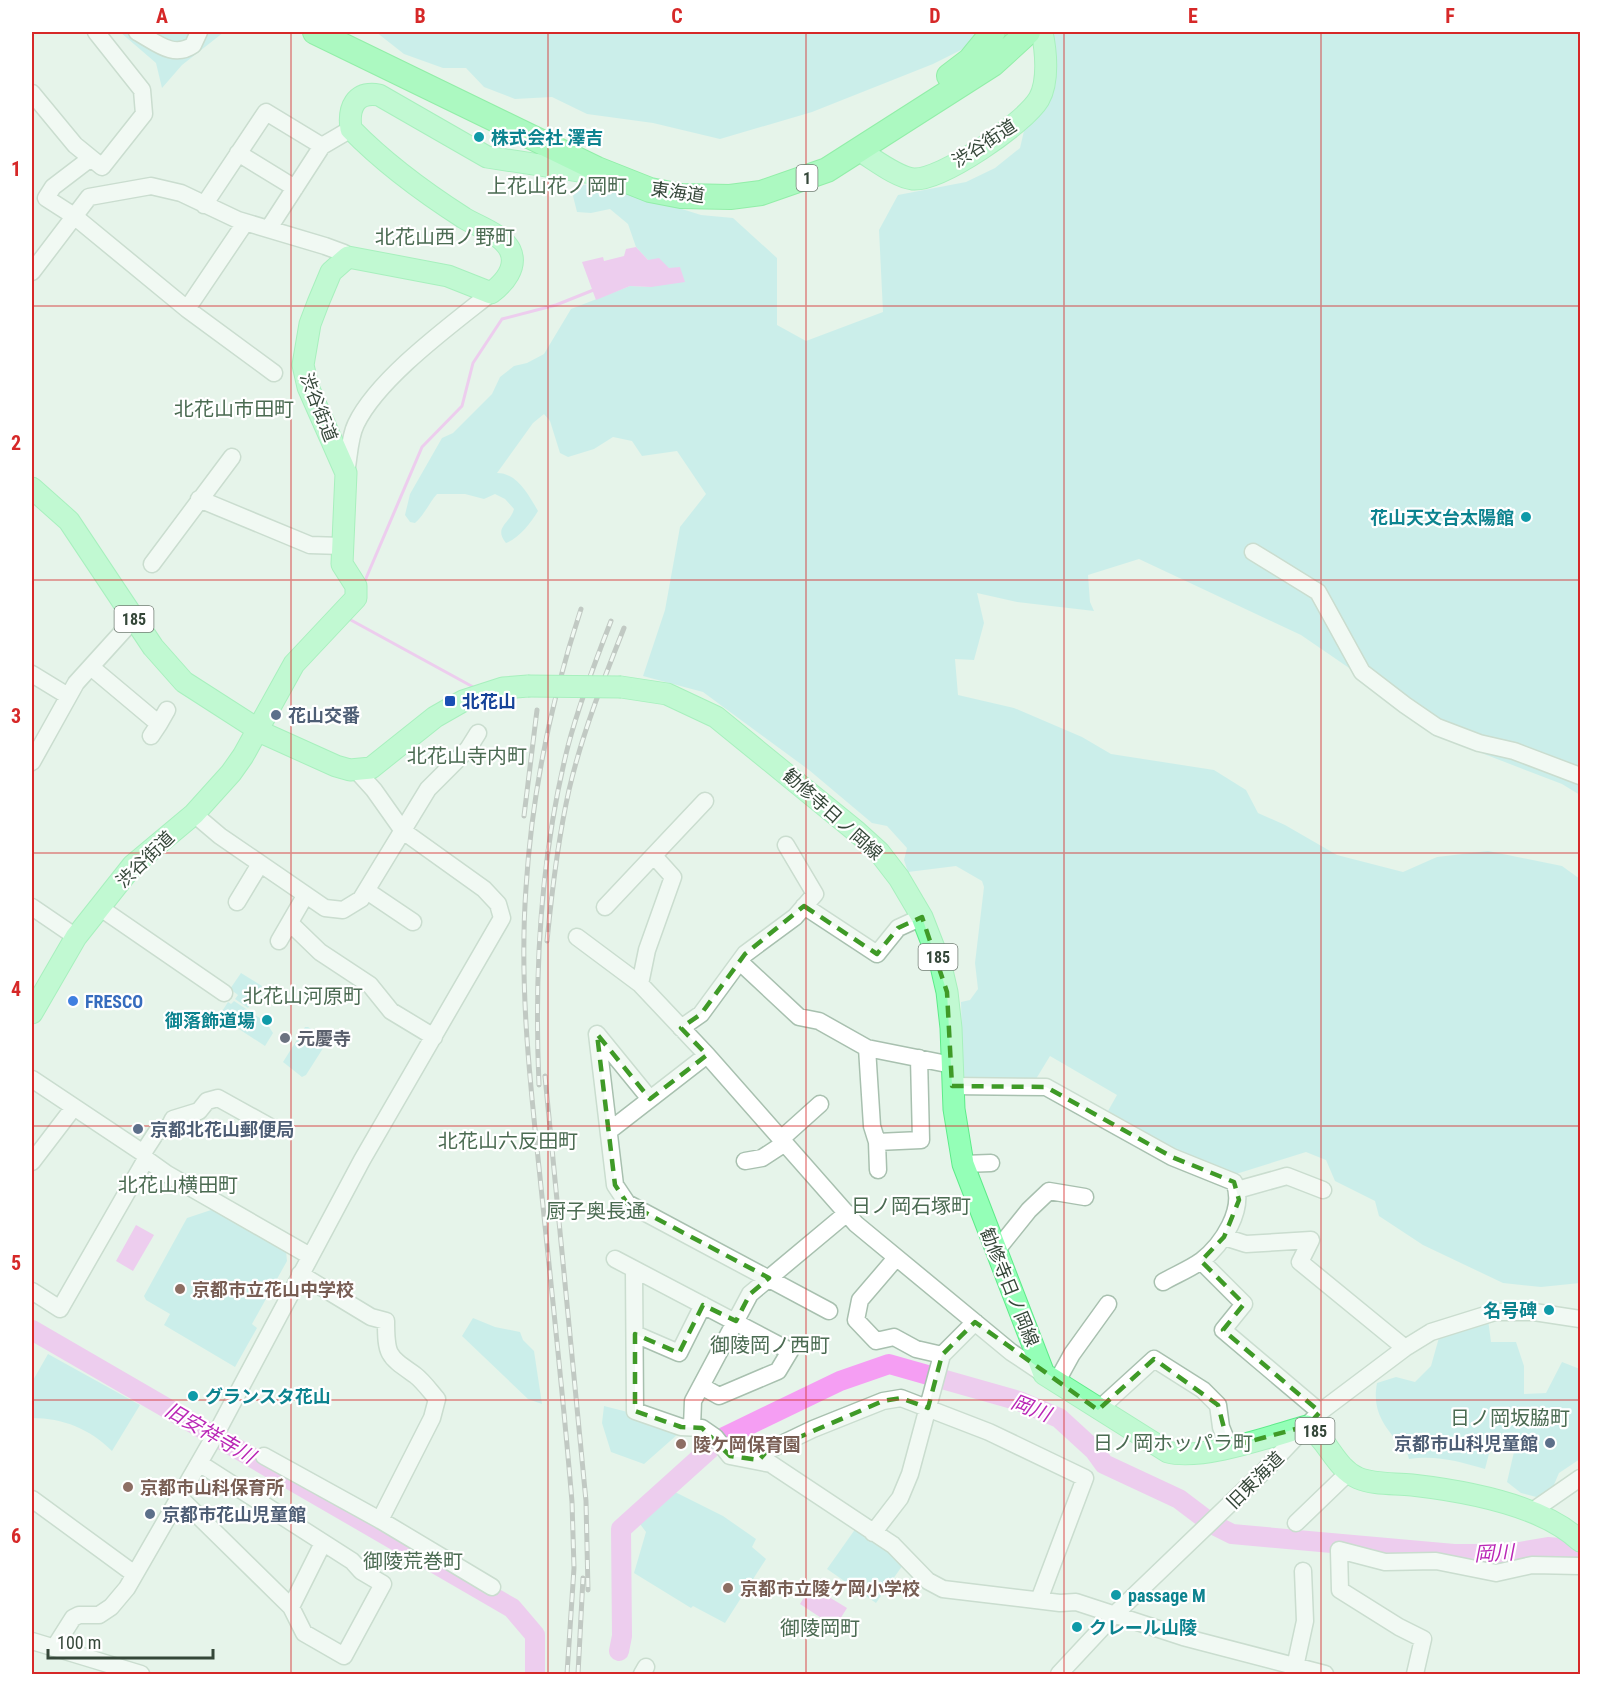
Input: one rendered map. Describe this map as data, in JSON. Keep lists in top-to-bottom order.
{
  "streets": {
    "highway": ["1", "東海道"],
    "main road": ["渋谷街道", "185", "勧修寺日ノ岡線"],
    "street": ["旧東海道"]
  },
  "crossings": [
    ["渋谷街道", "東海道"],
    ["渋谷街道", "185"],
    ["185", "勧修寺日ノ岡線"],
    ["185", "旧東海道"],
    ["勧修寺日ノ岡線", "旧東海道"]
  ],
  "districts": [
    "上花山花ノ岡町",
    "北花山西ノ野町",
    "北花山市田町",
    "北花山寺内町",
    "北花山河原町",
    "北花山六反田町",
    "北花山横田町",
    "日ノ岡石塚町",
    "厨子奥長通",
    "御陵岡ノ西町",
    "日ノ岡坂脇町",
    "日ノ岡ホッパラ町",
    "御陵荒巻町",
    "御陵岡町"
  ],
  "water": ["岡川", "旧安祥寺川"],
  "places": {
    "other": [
      "株式会社 澤吉",
      "花山天文台太陽館",
      "花山交番",
      "FRESCO",
      "御落飾道場",
      "元慶寺",
      "京都北花山郵便局",
      "京都市立花山中学校",
      "名号碑",
      "グランスタ花山",
      "京都市山科児童館",
      "陵ケ岡保育園",
      "京都市山科保育所",
      "京都市花山児童館",
      "京都市立陵ケ岡小学校",
      "passage M",
      "クレール山陵"
    ],
    "transit": ["北花山"]
  },
  "scale_bar": "100 m",
  "grid": {
    "columns": [
      "A",
      "B",
      "C",
      "D",
      "E",
      "F"
    ],
    "rows": [
      "1",
      "2",
      "3",
      "4",
      "5",
      "6"
    ]
  }
}
